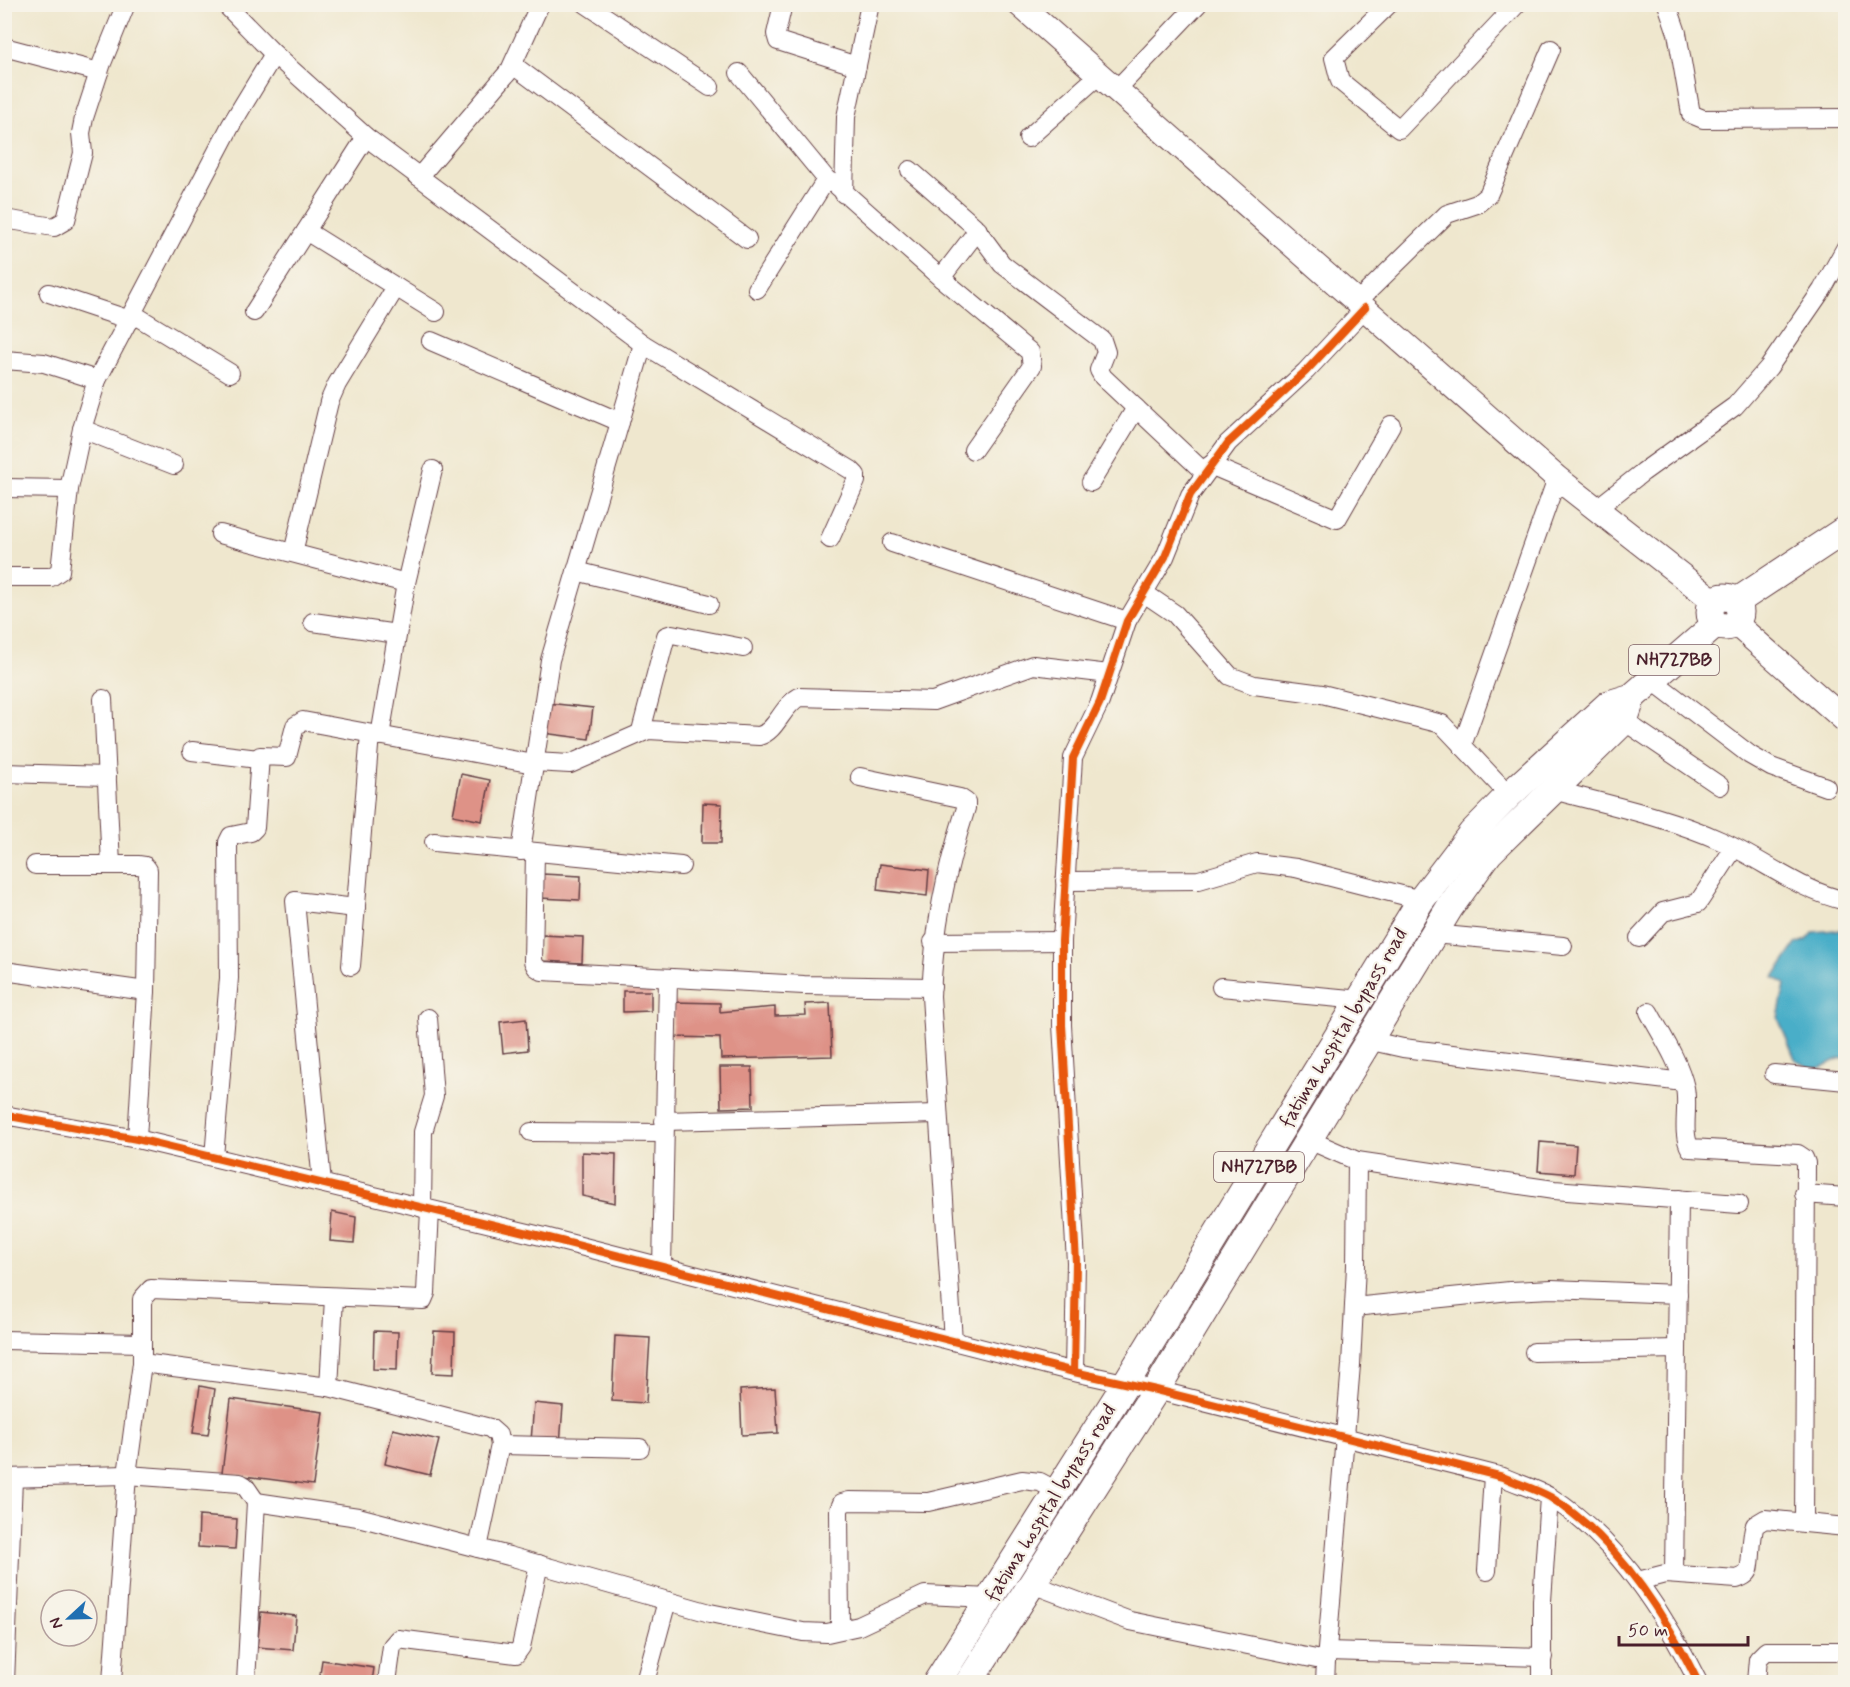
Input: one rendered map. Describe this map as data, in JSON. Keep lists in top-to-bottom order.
{
  "streets": {
    "highway": ["NH727BB", "fatima hospital bypass road"]
  },
  "scale_bar": "50 m",
  "north": "left"
}
